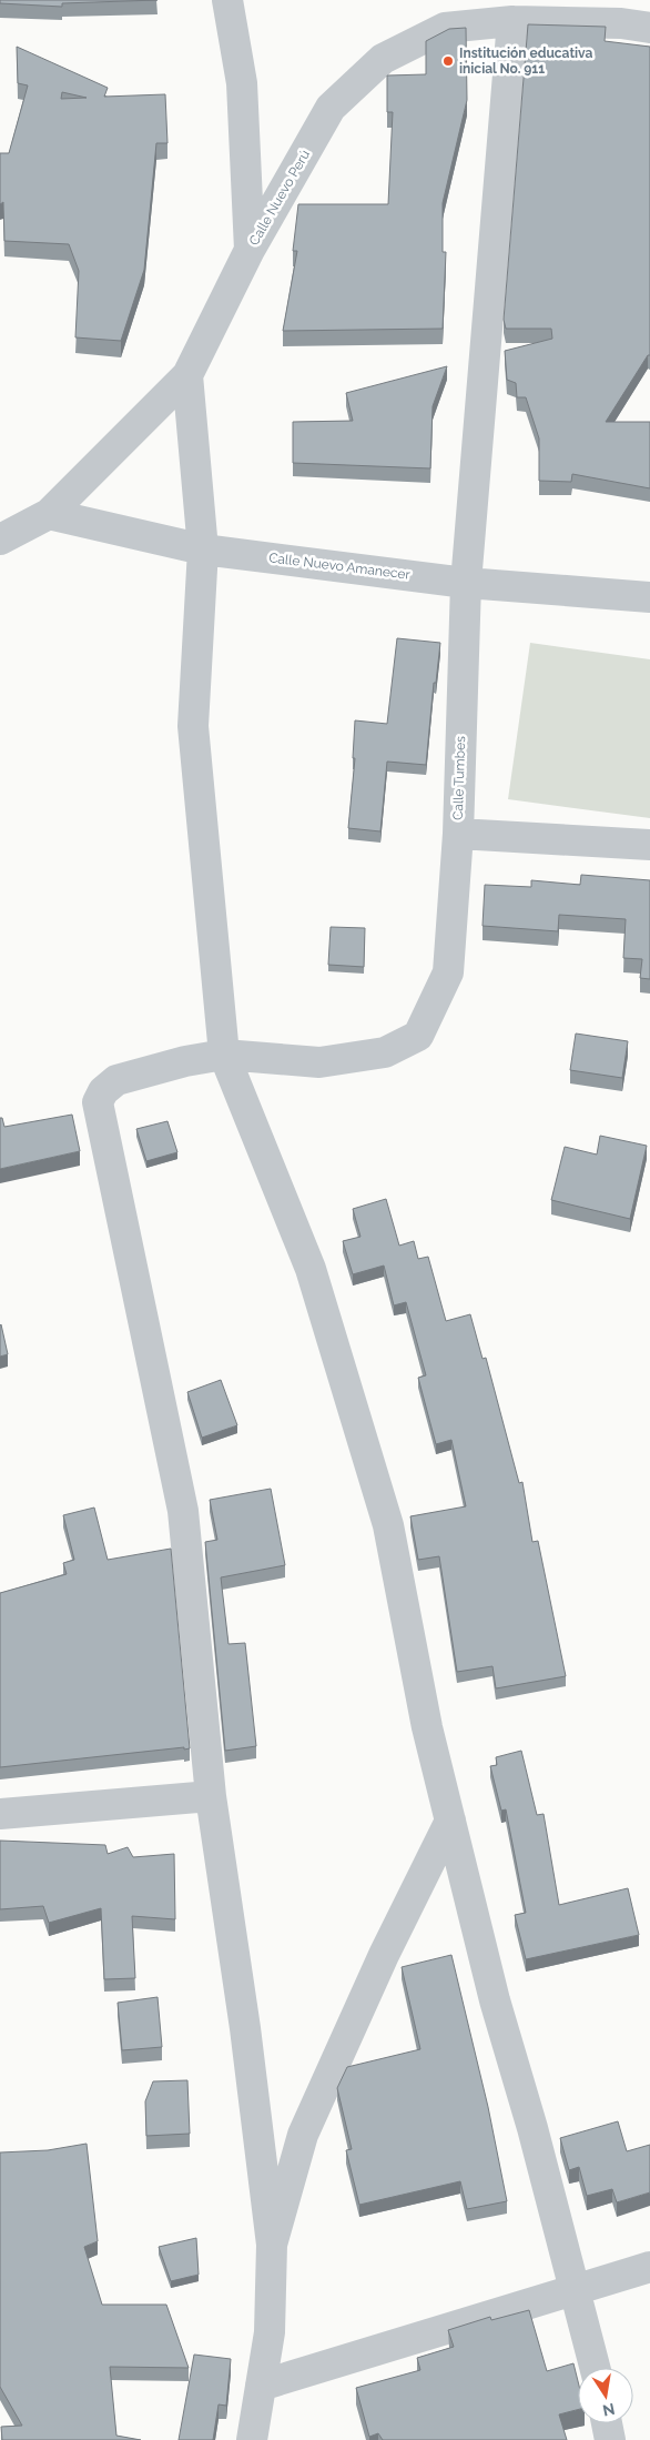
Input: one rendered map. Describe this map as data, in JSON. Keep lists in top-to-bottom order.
{
  "streets": {
    "street": ["Calle Nuevo Perú", "Calle Nuevo Amanecer", "Calle Tumbes"]
  },
  "crossings": [
    ["Calle Nuevo Perú", "Calle Nuevo Amanecer"],
    ["Calle Nuevo Perú", "Calle Tumbes"],
    ["Calle Nuevo Amanecer", "Calle Tumbes"]
  ],
  "places": ["Institución educativa inicial No. 911"],
  "north": "bottom"
}
